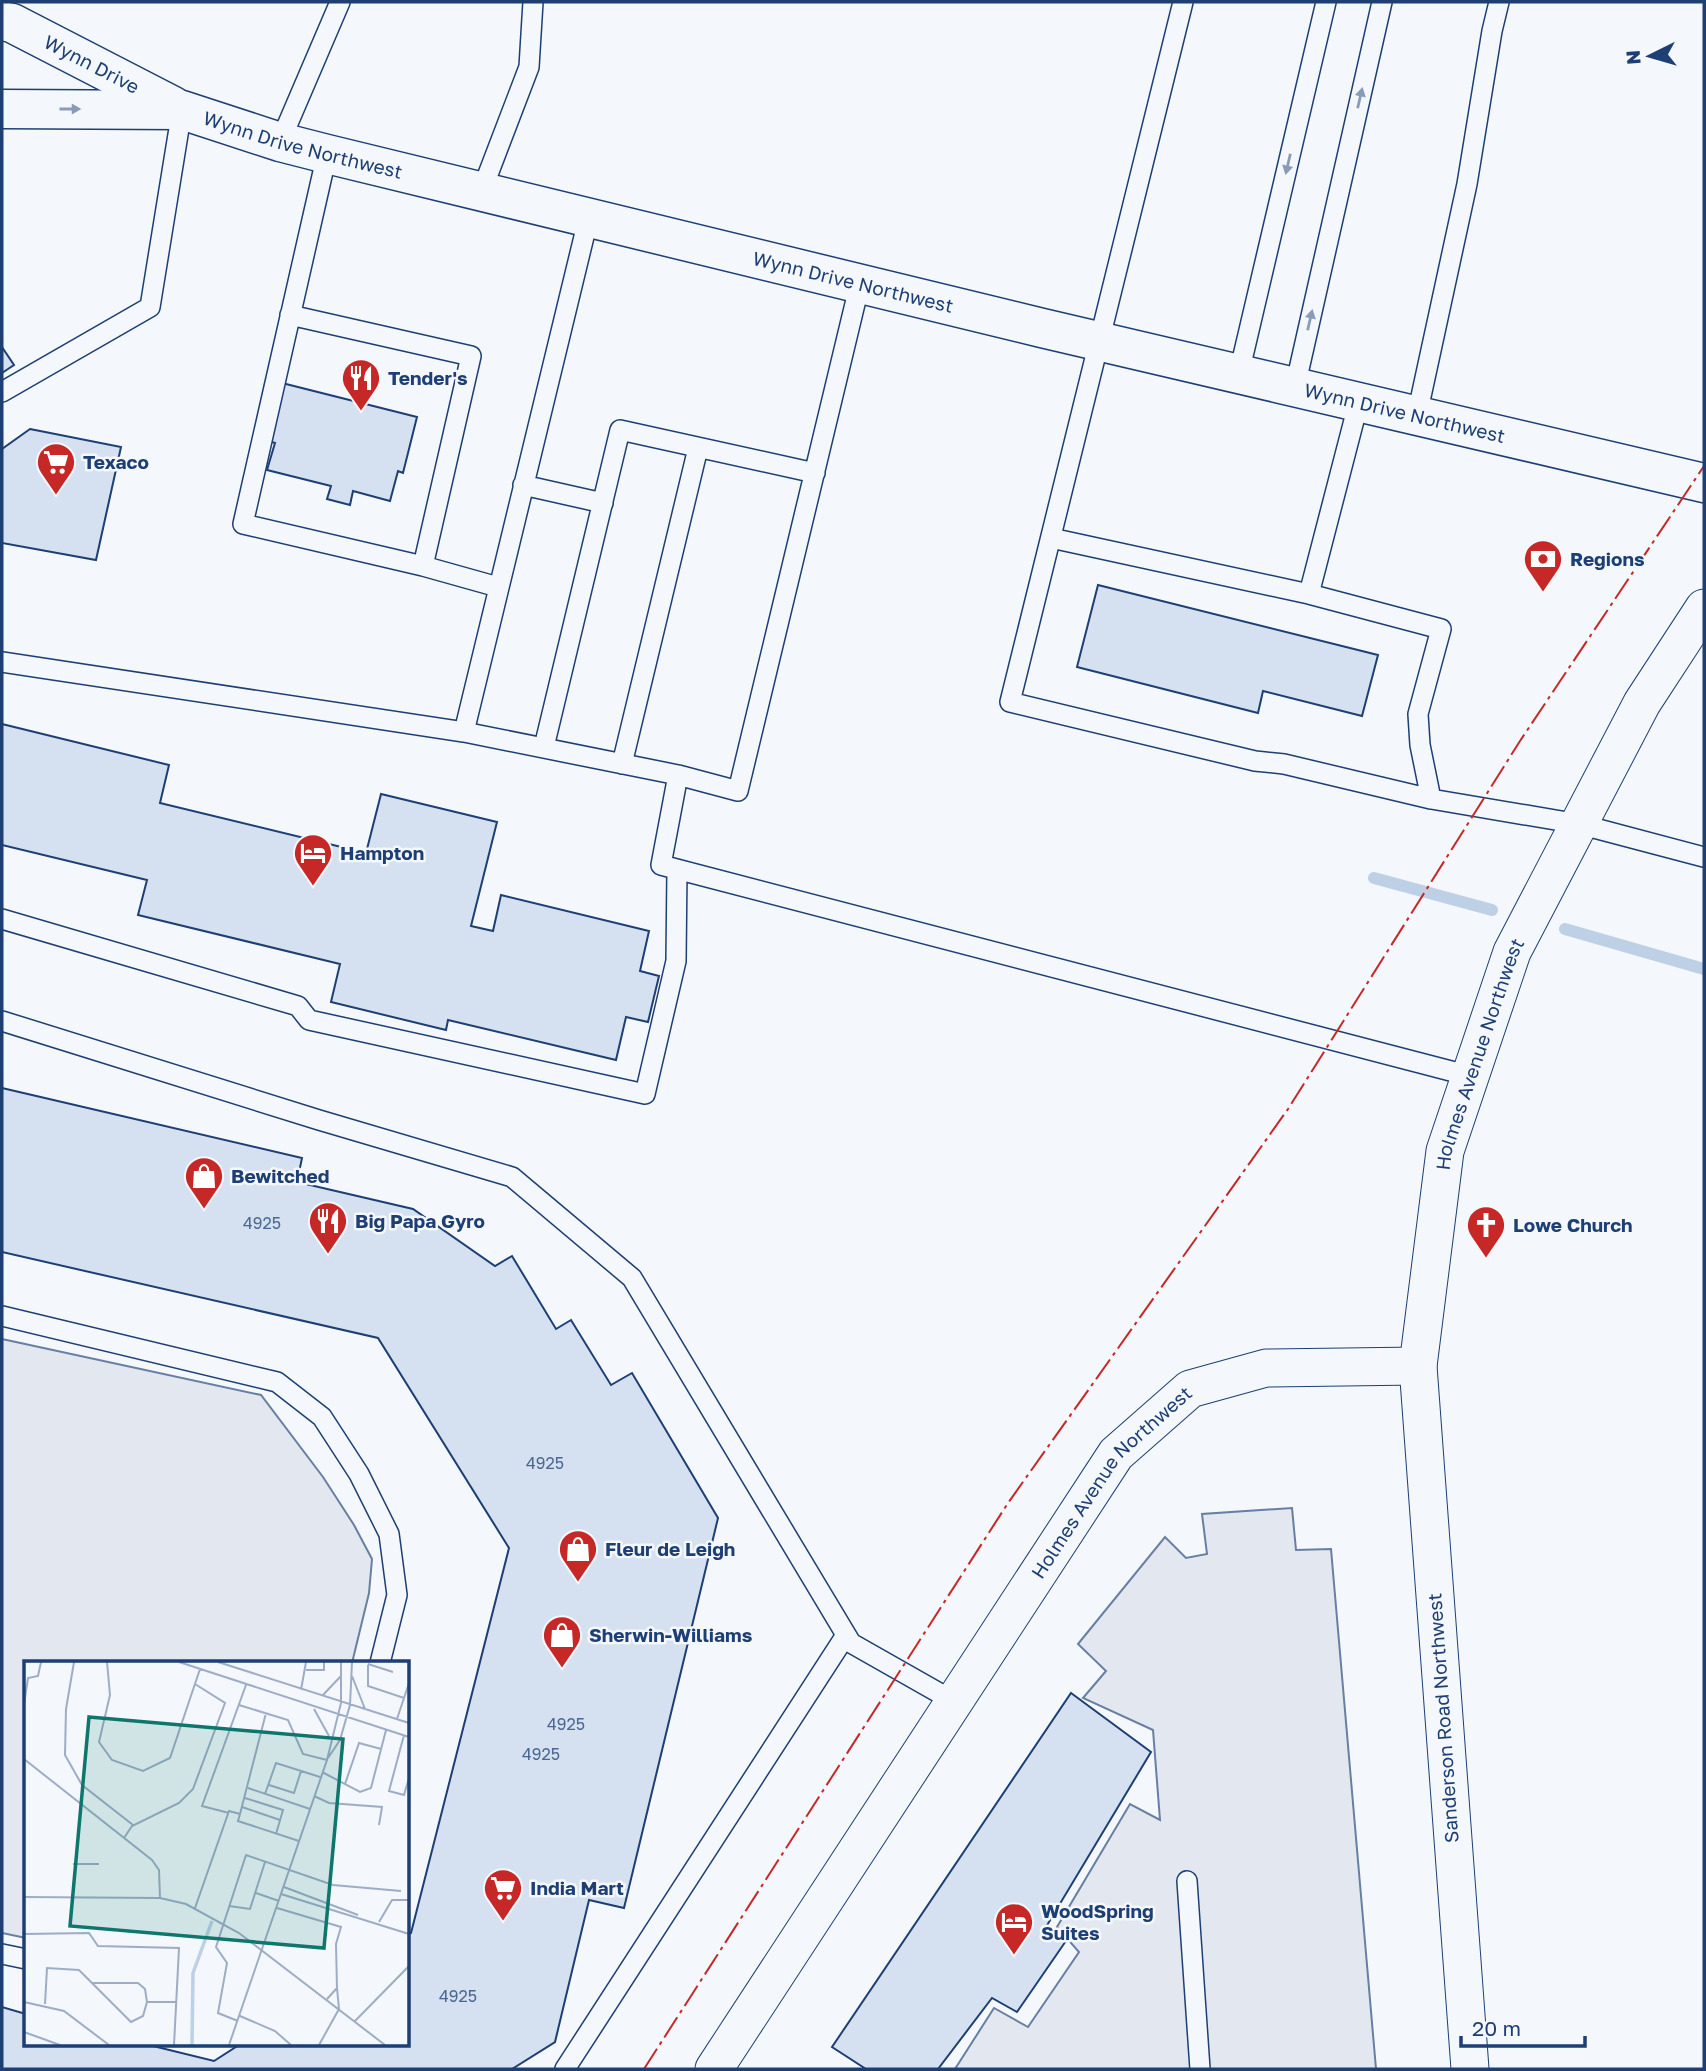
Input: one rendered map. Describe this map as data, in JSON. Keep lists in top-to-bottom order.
{
  "streets": {
    "street": [
      "Wynn Drive",
      "Wynn Drive Northwest",
      "Holmes Avenue Northwest",
      "Sanderson Road Northwest"
    ]
  },
  "crossings": [
    ["Wynn Drive", "Wynn Drive Northwest"],
    ["Holmes Avenue Northwest", "Sanderson Road Northwest"]
  ],
  "places": {
    "restaurant": ["Tender's", "Big Papa Gyro"],
    "supermarket": ["Texaco", "India Mart"],
    "bank": ["Regions"],
    "hotel": ["Hampton", "WoodSpring Suites"],
    "shop": ["Bewitched", "Fleur de Leigh", "Sherwin-Williams"],
    "church": ["Lowe Church"]
  },
  "house_numbers": [
    "4925",
    "4925",
    "4925",
    "4925",
    "4925"
  ],
  "scale_bar": "20 m",
  "north": "left"
}
